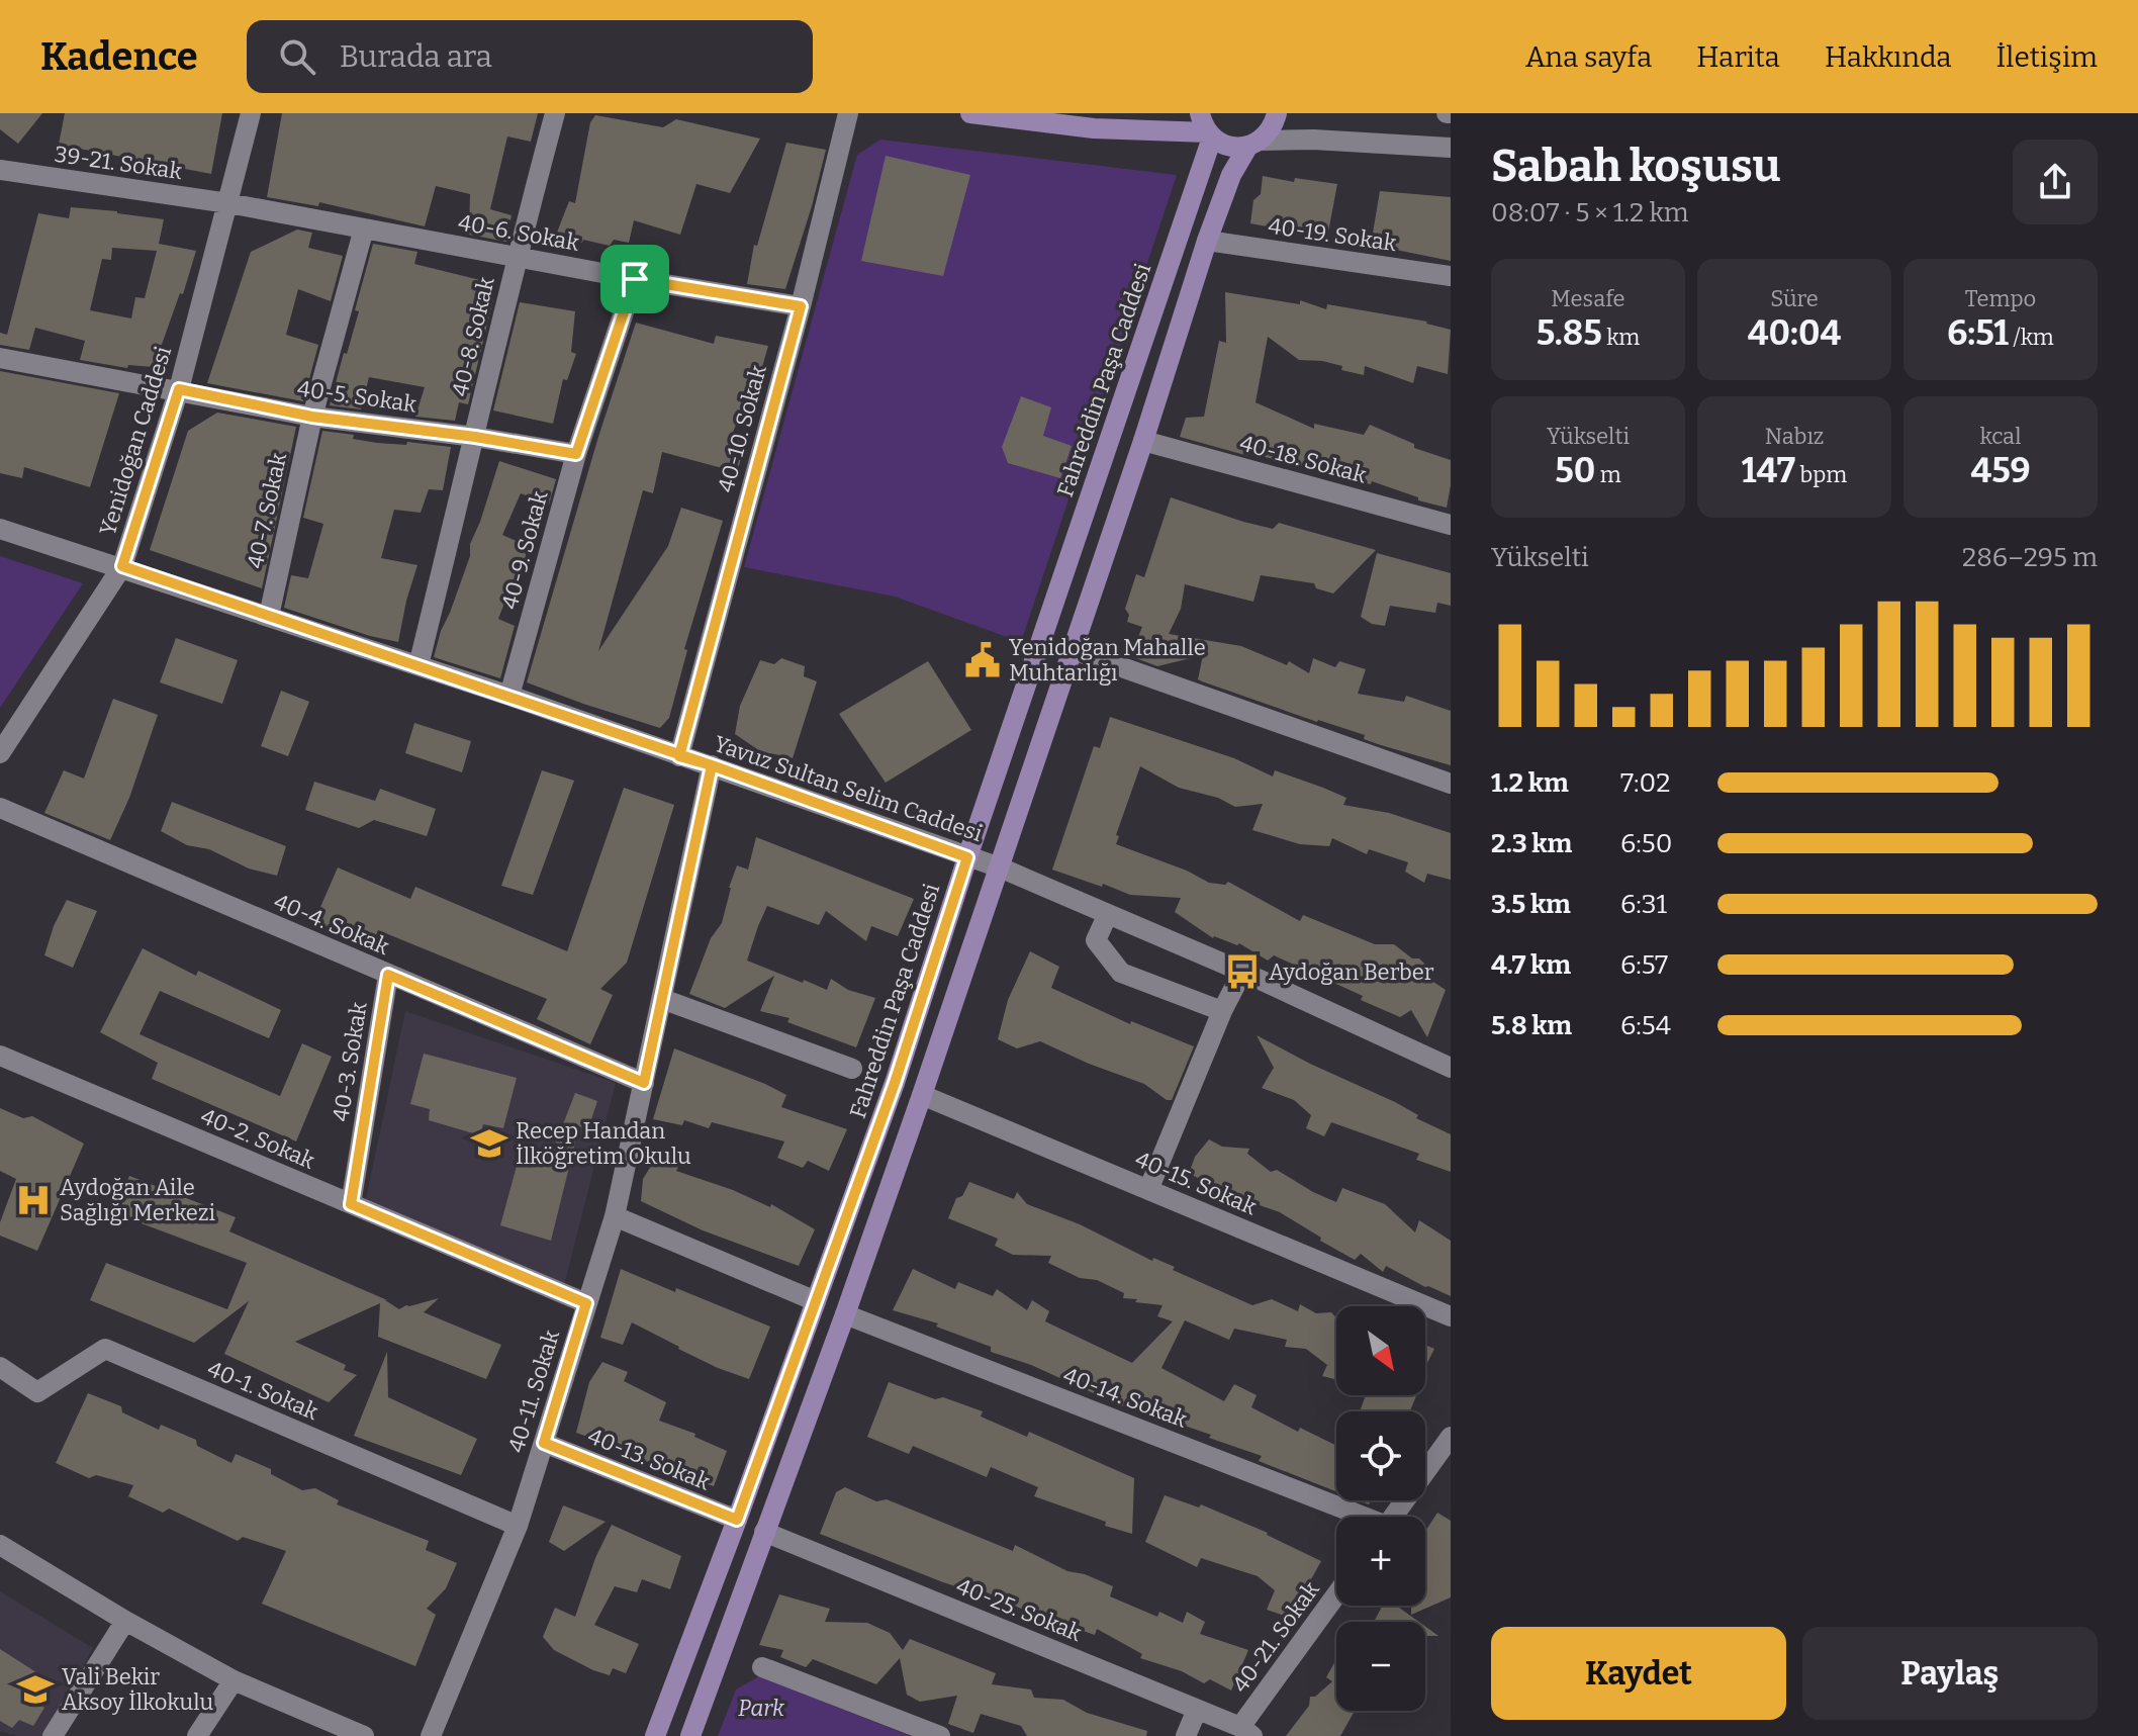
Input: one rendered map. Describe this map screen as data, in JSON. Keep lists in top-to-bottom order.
{
  "streets": {
    "main road": ["Fahreddin Paşa Caddesi"],
    "street": [
      "39-21. Sokak",
      "40-6. Sokak",
      "40-19. Sokak",
      "40-8. Sokak",
      "40-5. Sokak",
      "40-10. Sokak",
      "Yenidoğan Caddesi",
      "40-18. Sokak",
      "40-7. Sokak",
      "40-9. Sokak",
      "Yavuz Sultan Selim Caddesi",
      "40-4. Sokak",
      "40-3. Sokak",
      "40-2. Sokak",
      "40-15. Sokak",
      "40-1. Sokak",
      "40-11. Sokak",
      "40-14. Sokak",
      "40-13. Sokak",
      "40-25. Sokak",
      "40-21. Sokak"
    ]
  },
  "crossings": [
    ["39-21. Sokak", "40-6. Sokak"],
    ["39-21. Sokak", "Yenidoğan Caddesi"],
    ["40-6. Sokak", "40-8. Sokak"],
    ["40-6. Sokak", "40-10. Sokak"],
    ["40-6. Sokak", "Yenidoğan Caddesi"],
    ["40-6. Sokak", "40-7. Sokak"],
    ["40-6. Sokak", "40-9. Sokak"],
    ["40-8. Sokak", "40-5. Sokak"],
    ["40-8. Sokak", "Yavuz Sultan Selim Caddesi"],
    ["Fahreddin Paşa Caddesi", "Yavuz Sultan Selim Caddesi"],
    ["Fahreddin Paşa Caddesi", "40-13. Sokak"],
    ["40-5. Sokak", "Yenidoğan Caddesi"],
    ["40-5. Sokak", "40-7. Sokak"],
    ["40-5. Sokak", "40-9. Sokak"],
    ["40-10. Sokak", "Yavuz Sultan Selim Caddesi"],
    ["Yenidoğan Caddesi", "Yavuz Sultan Selim Caddesi"],
    ["40-7. Sokak", "Yavuz Sultan Selim Caddesi"],
    ["40-9. Sokak", "Yavuz Sultan Selim Caddesi"],
    ["Yavuz Sultan Selim Caddesi", "40-11. Sokak"],
    ["40-4. Sokak", "40-3. Sokak"],
    ["40-4. Sokak", "40-11. Sokak"],
    ["40-3. Sokak", "40-2. Sokak"],
    ["40-2. Sokak", "40-11. Sokak"],
    ["40-1. Sokak", "40-11. Sokak"],
    ["40-11. Sokak", "40-13. Sokak"],
    ["40-25. Sokak", "40-21. Sokak"]
  ],
  "parks": ["Park"],
  "places": {
    "public building": ["Yenidoğan Mahalle Muhtarlığı"],
    "bus stop": ["Aydoğan Berber"],
    "school or university": ["Recep Handan İlköğretim Okulu", "Vali Bekir Aksoy İlkokulu"],
    "hospital": ["Aydoğan Aile Sağlığı Merkezi"]
  },
  "north": "bottom right",
  "page": {
    "header": "Kadence",
    "search": "Burada ara",
    "nav": [
      "Ana sayfa",
      "Harita",
      "Hakkında",
      "İletişim"
    ],
    "heading": ["Sabah koşusu", "08:07 · 5 × 1.2 km"],
    "stats": [
      ["Mesafe", "5.85 km"],
      ["Süre", "40:04"],
      ["Tempo", "6:51 /km"],
      ["Yükselti", "50 m"],
      ["Nabız", "147 bpm"],
      ["kcal", "459"]
    ],
    "chart": ["Yükselti", "286–295 m"],
    "list": [
      {
        "name": "1.2 km",
        "note": "7:02"
      },
      {
        "name": "2.3 km",
        "note": "6:50"
      },
      {
        "name": "3.5 km",
        "note": "6:31"
      },
      {
        "name": "4.7 km",
        "note": "6:57"
      },
      {
        "name": "5.8 km",
        "note": "6:54"
      }
    ],
    "map_buttons": ["+", "−"],
    "buttons": ["Kaydet", "Paylaş"]
  }
}
